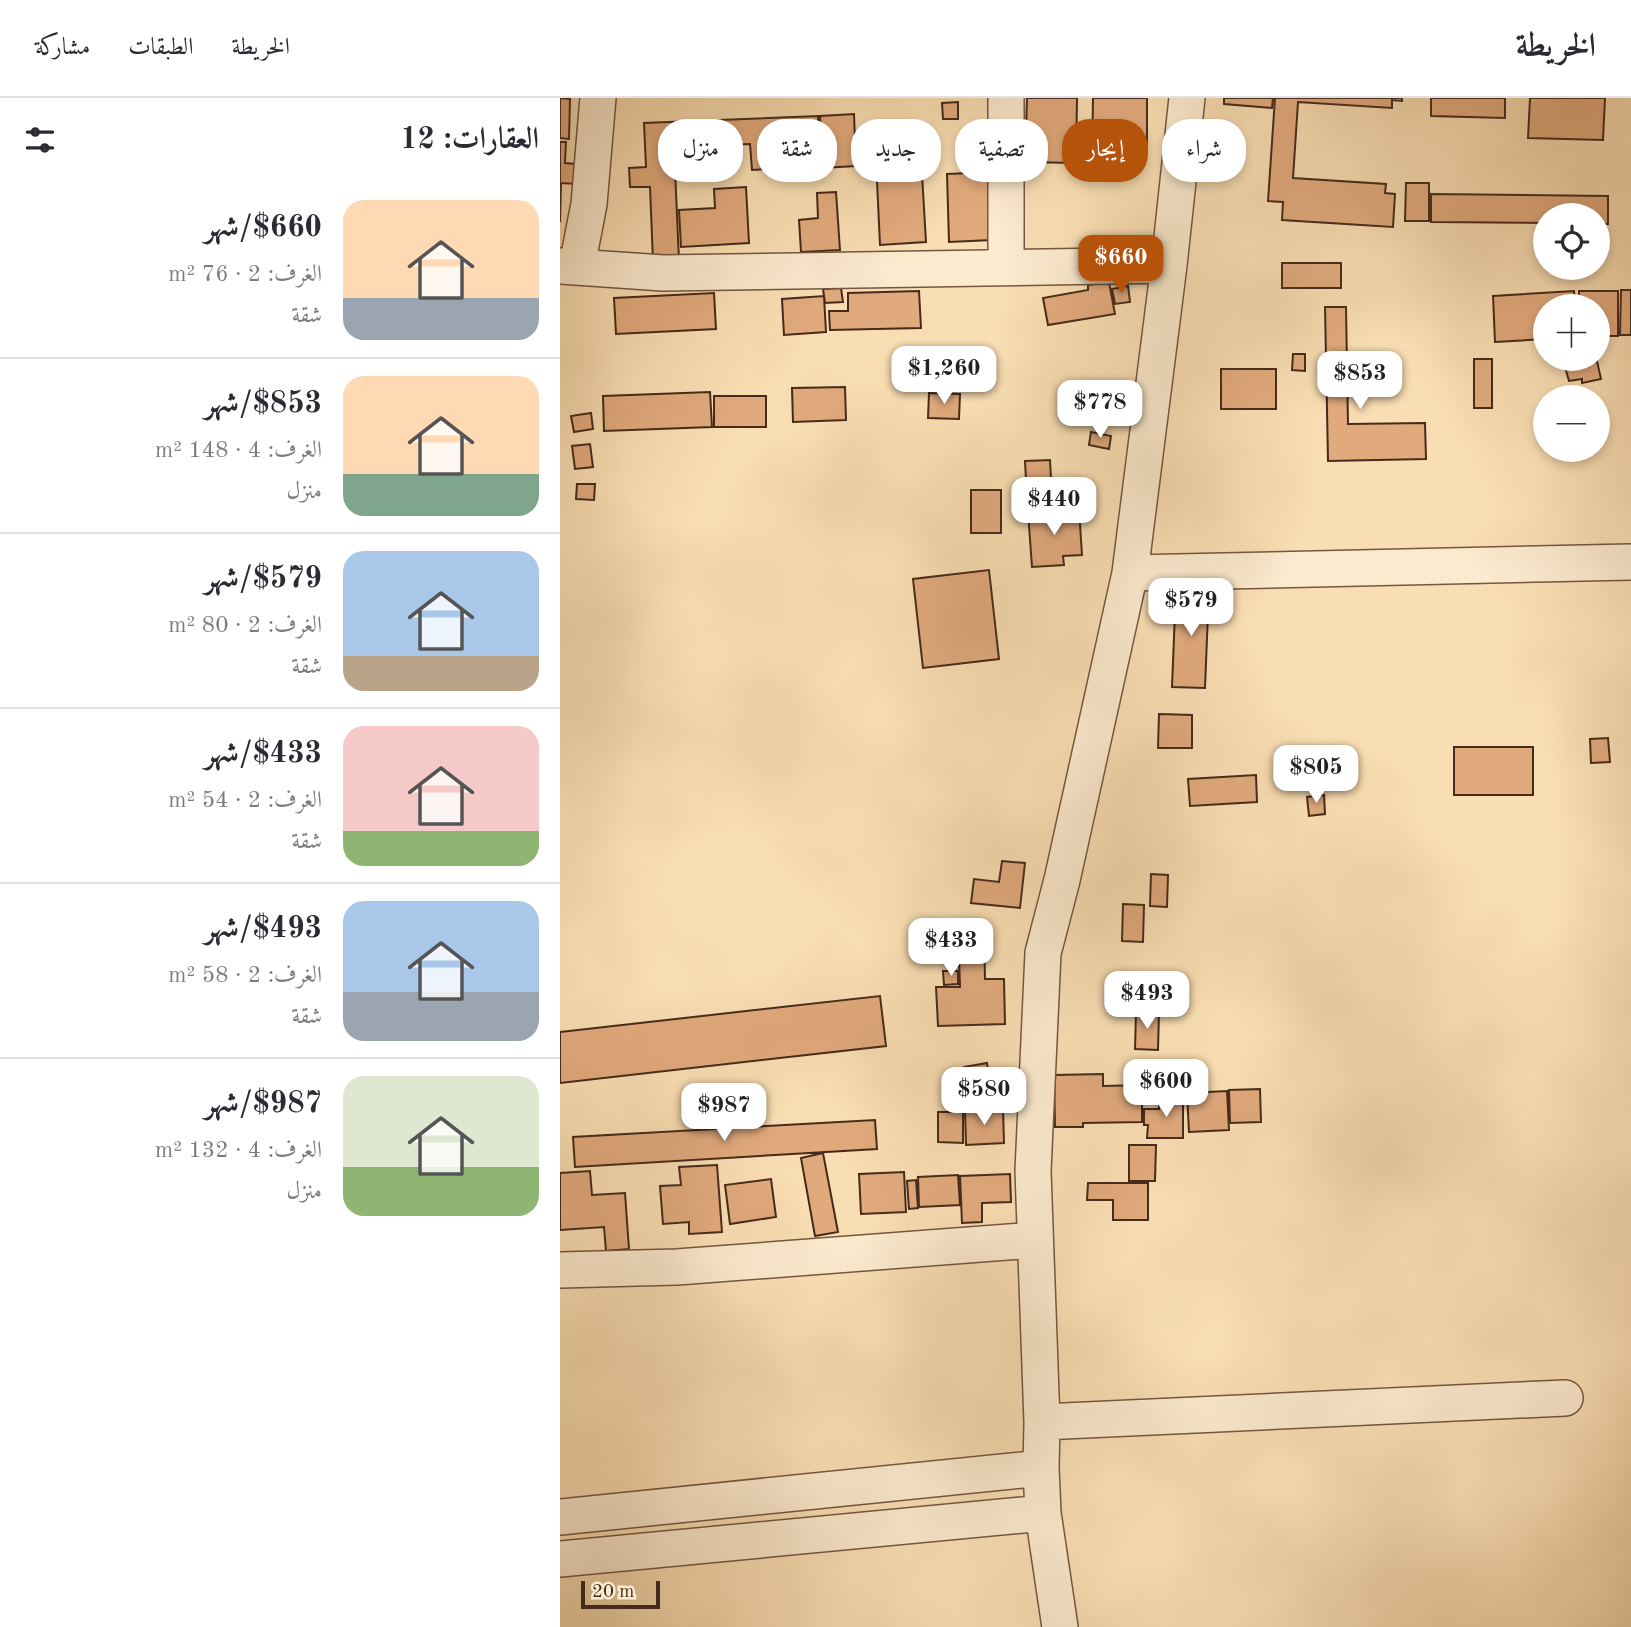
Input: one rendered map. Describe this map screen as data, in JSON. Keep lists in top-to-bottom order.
{
  "scale_bar": "20 m",
  "page": {
    "header": "الخريطة",
    "nav": ["الخريطة", "الطبقات", "مشاركة"],
    "heading": "العقارات: 12",
    "chip": [
      "شراء",
      "إيجار",
      "تصفية",
      "جديد",
      "شقة",
      "منزل"
    ],
    "list": [
      {
        "name": "$660/شهر",
        "note": "الغرف: 2 · 76 m² · شقة"
      },
      {
        "name": "$853/شهر",
        "note": "الغرف: 4 · 148 m² · منزل"
      },
      {
        "name": "$579/شهر",
        "note": "الغرف: 2 · 80 m² · شقة"
      },
      {
        "name": "$433/شهر",
        "note": "الغرف: 2 · 54 m² · شقة"
      },
      {
        "name": "$493/شهر",
        "note": "الغرف: 2 · 58 m² · شقة"
      },
      {
        "name": "$987/شهر",
        "note": "الغرف: 4 · 132 m² · منزل"
      }
    ],
    "map_buttons": ["+", "−"],
    "price": [
      "$660",
      "$1,260",
      "$853",
      "$778",
      "$440",
      "$579",
      "$805",
      "$433",
      "$493",
      "$600",
      "$580",
      "$987"
    ],
    "scale": "20 m"
  }
}
